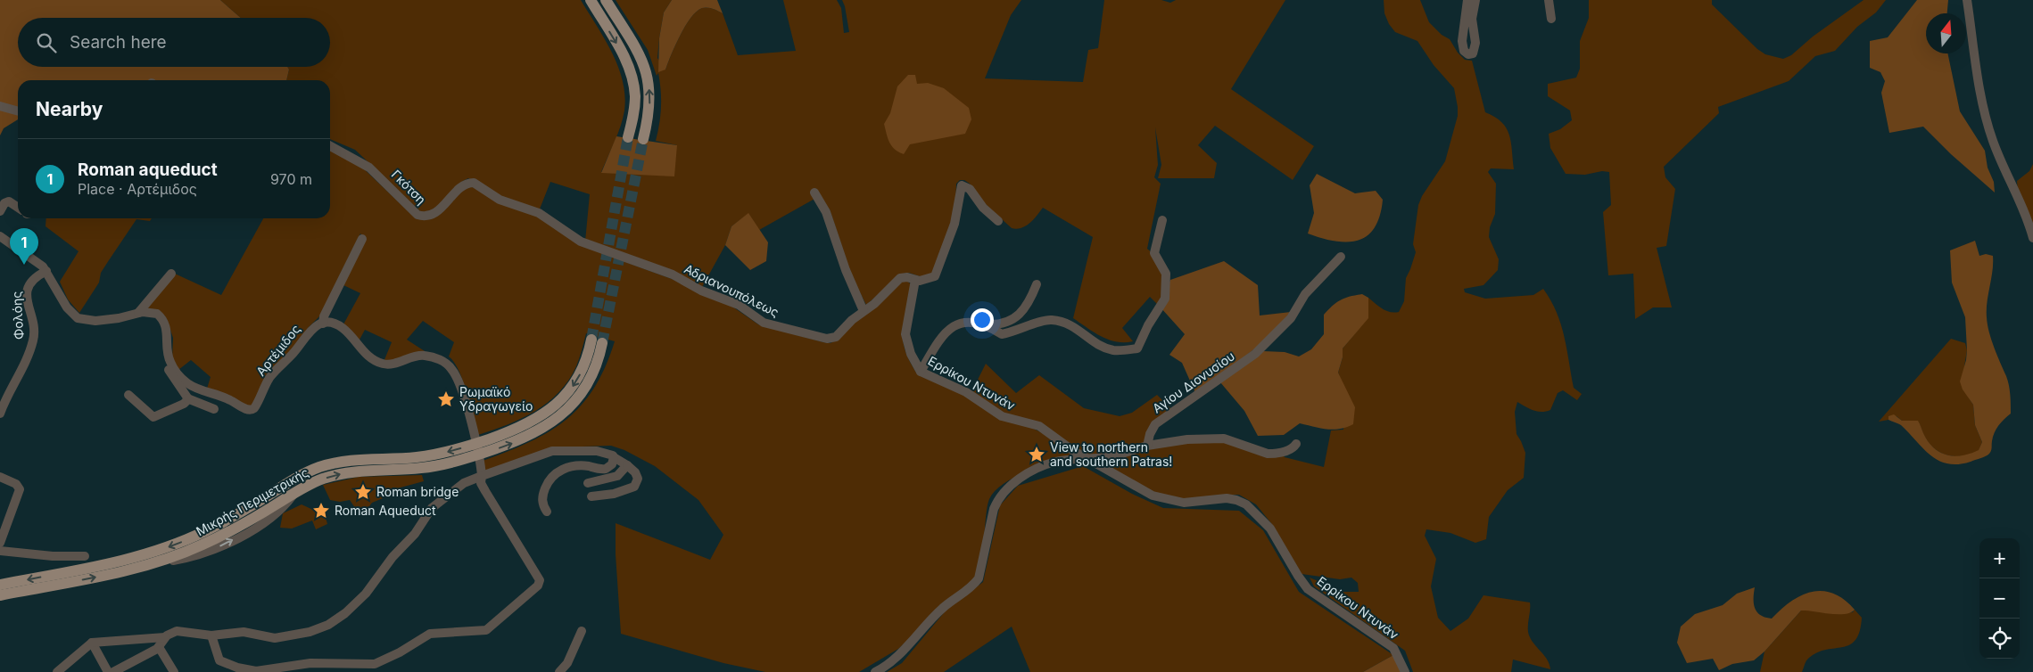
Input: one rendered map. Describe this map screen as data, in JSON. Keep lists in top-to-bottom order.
{
  "streets": {
    "main road": ["Μικρής Περιμετρικής"],
    "street": [
      "Γκότση",
      "Αδριανουπόλεως",
      "Φολόης",
      "Αρτέμιδος",
      "Αγίου Διονυσίου",
      "Ερρίκου Ντυνάν"
    ]
  },
  "crossings": [
    ["Γκότση", "Αδριανουπόλεως"],
    ["Αδριανουπόλεως", "Ερρίκου Ντυνάν"]
  ],
  "places": {
    "place": [
      "Ρωμαϊκό Υδραγωγείο",
      "View to northern and southern Patras!",
      "Roman bridge",
      "Roman Aqueduct"
    ]
  },
  "north": "top",
  "page": {
    "search": "Search here",
    "heading": "Nearby",
    "list": [
      {
        "mark": "1",
        "name": "Roman aqueduct",
        "note": "Place · Αρτέμιδος",
        "value": "970 m"
      }
    ],
    "pins": "1",
    "map_buttons": ["+", "−"]
  }
}
